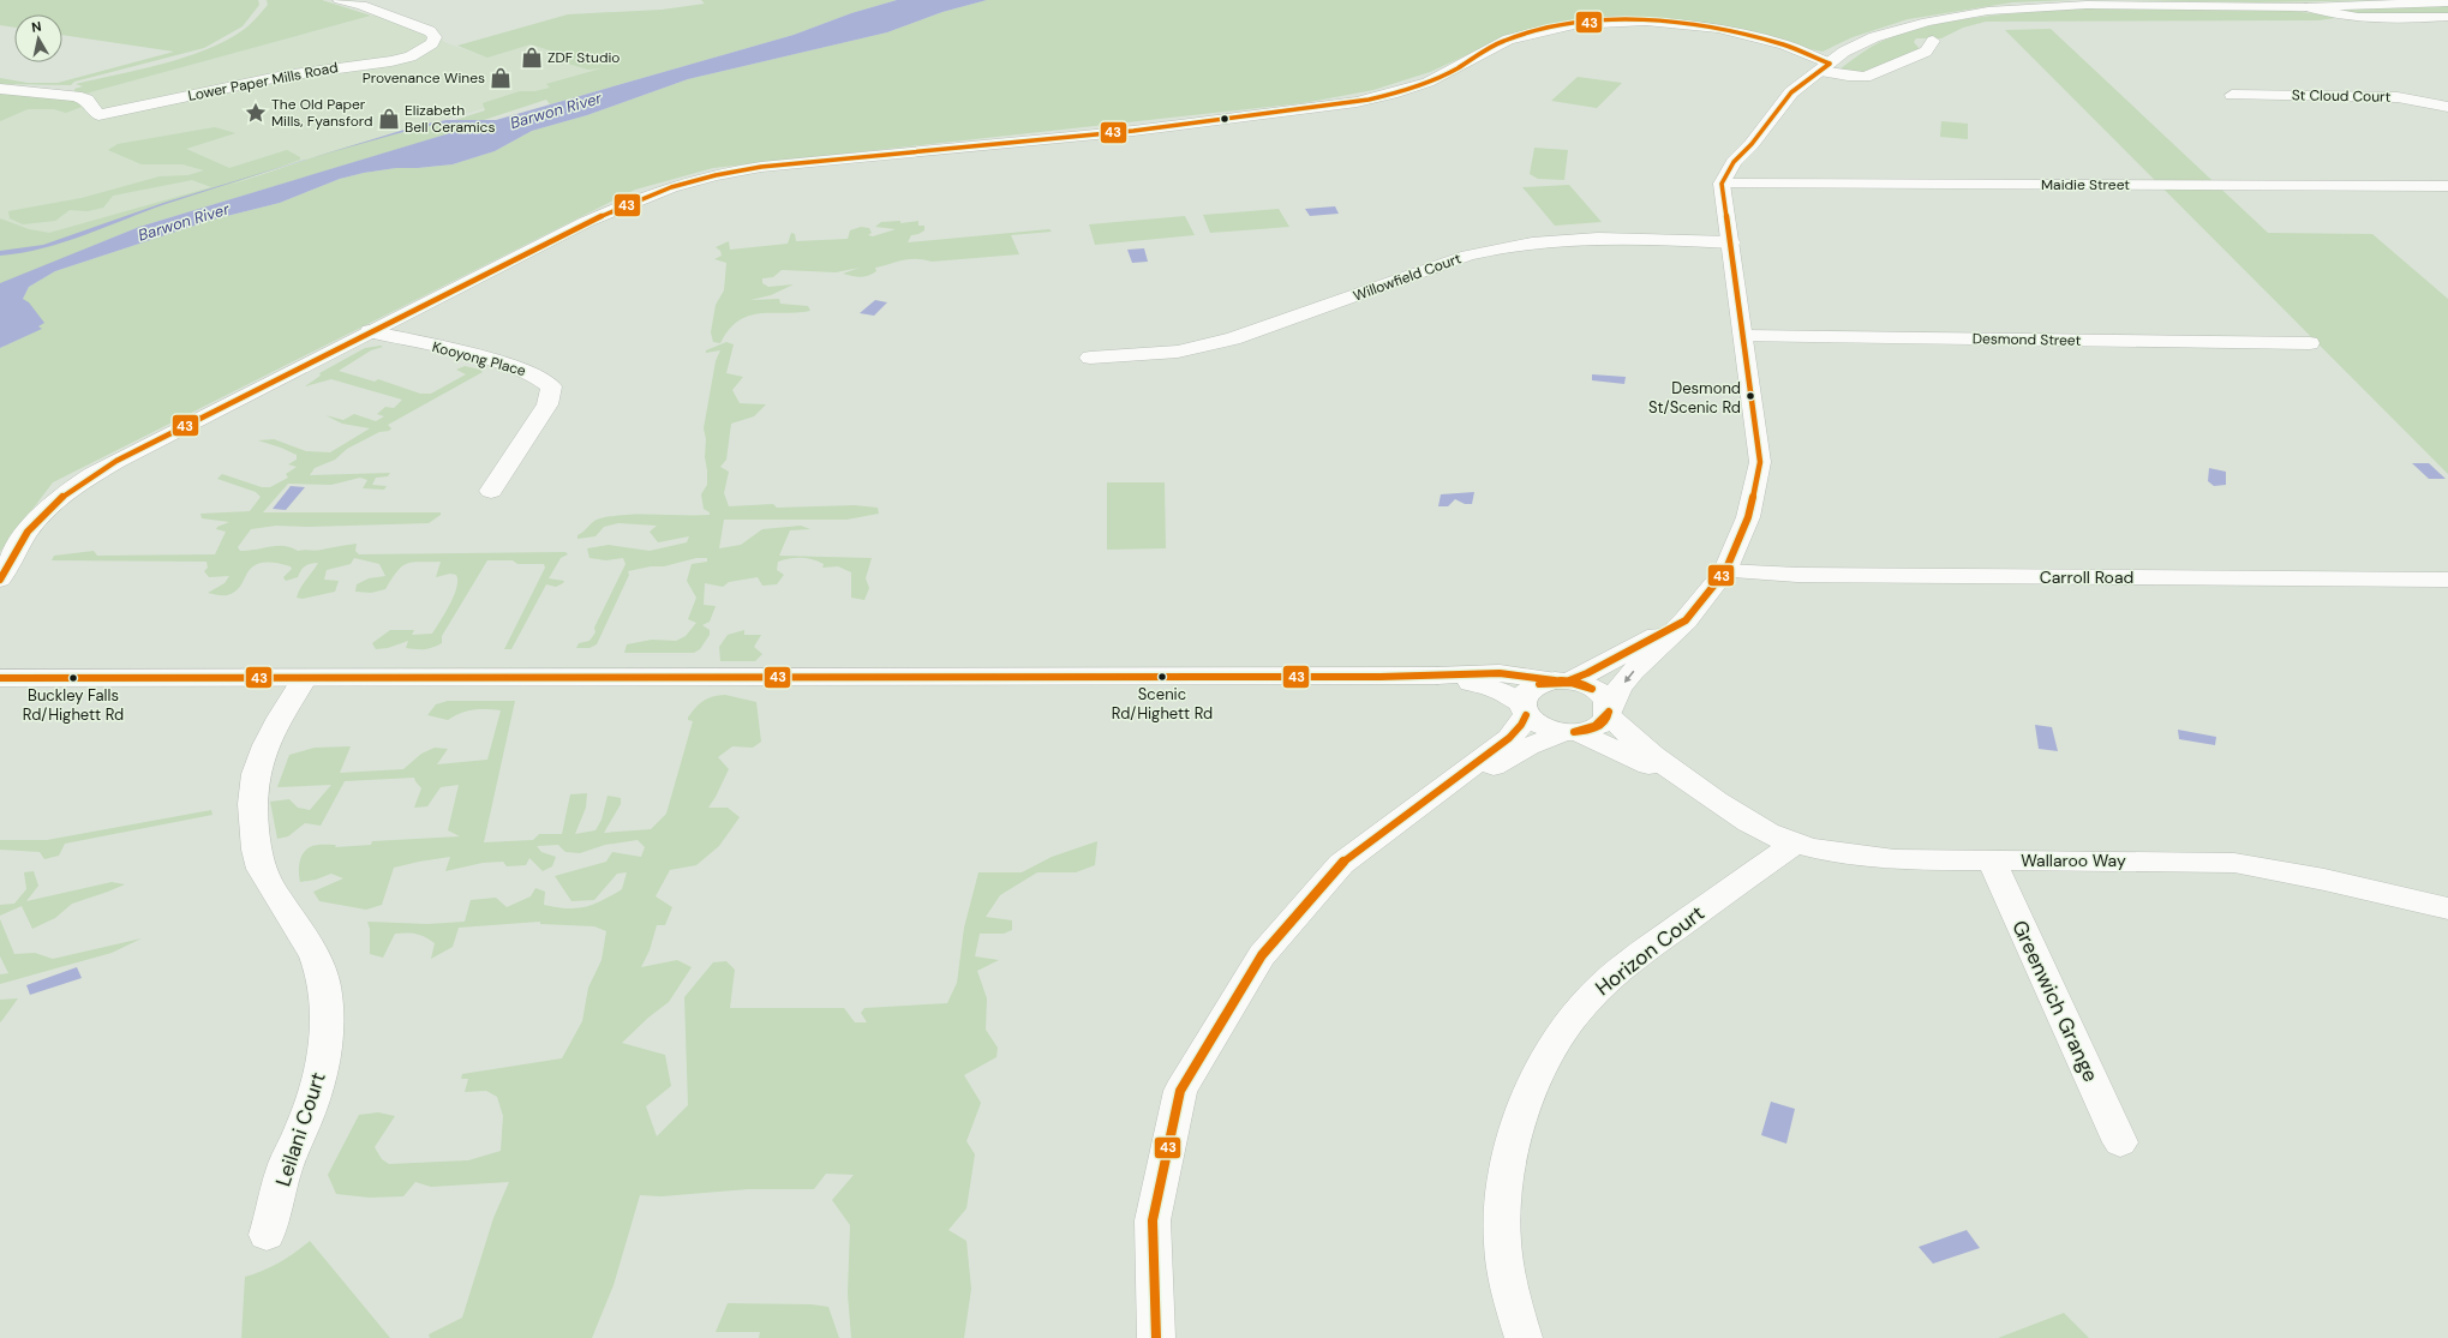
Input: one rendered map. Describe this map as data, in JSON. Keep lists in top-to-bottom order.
{
  "streets": {
    "street": [
      "Lower Paper Mills Road",
      "St Cloud Court",
      "Maidie Street",
      "Willowfield Court",
      "Desmond Street",
      "Kooyong Place",
      "Carroll Road",
      "Wallaroo Way",
      "Horizon Court",
      "Greenwich Grange",
      "Leilani Court"
    ]
  },
  "crossings": [
    ["Wallaroo Way", "Horizon Court"],
    ["Wallaroo Way", "Greenwich Grange"]
  ],
  "water": ["Barwon River"],
  "places": {
    "shop": ["ZDF Studio", "Provenance Wines", "Elizabeth Bell Ceramics"],
    "place": ["The Old Paper Mills, Fyansford"],
    "other": ["Desmond St/Scenic Rd", "Scenic Rd/Highett Rd", "Buckley Falls Rd/Highett Rd"]
  },
  "lines": ["transit line 43"],
  "north": "top"
}
